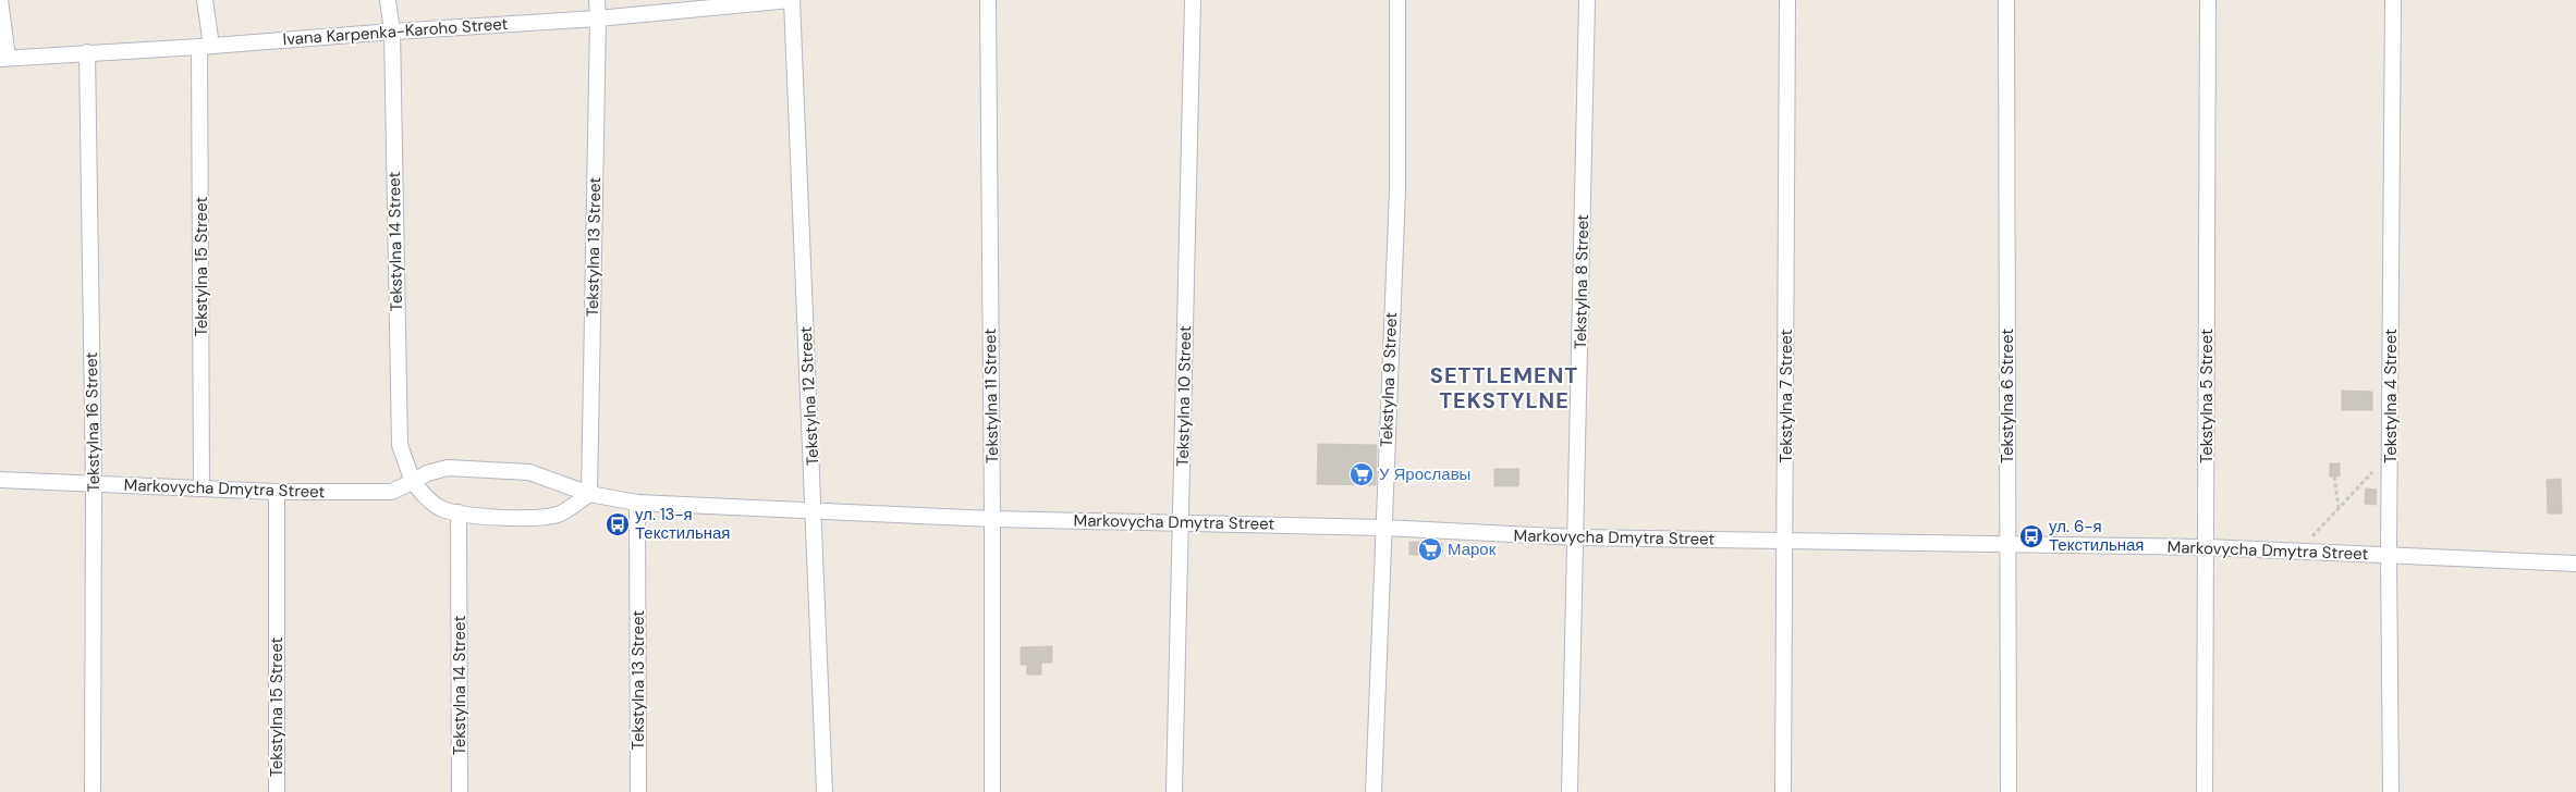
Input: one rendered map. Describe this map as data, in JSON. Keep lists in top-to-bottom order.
{
  "streets": {
    "street": [
      "Ivana Karpenka-Karoho Street",
      "Tekstylna 14 Street",
      "Tekstylna 13 Street",
      "Tekstylna 15 Street",
      "Tekstylna 8 Street",
      "Tekstylna 9 Street",
      "Tekstylna 12 Street",
      "Tekstylna 11 Street",
      "Tekstylna 10 Street",
      "Tekstylna 7 Street",
      "Tekstylna 6 Street",
      "Tekstylna 5 Street",
      "Tekstylna 4 Street",
      "Tekstylna 16 Street",
      "Markovycha Dmytra Street"
    ]
  },
  "crossings": [
    ["Ivana Karpenka-Karoho Street", "Tekstylna 14 Street"],
    ["Ivana Karpenka-Karoho Street", "Tekstylna 13 Street"],
    ["Ivana Karpenka-Karoho Street", "Tekstylna 15 Street"],
    ["Ivana Karpenka-Karoho Street", "Tekstylna 12 Street"],
    ["Ivana Karpenka-Karoho Street", "Tekstylna 16 Street"],
    ["Tekstylna 14 Street", "Markovycha Dmytra Street"],
    ["Tekstylna 13 Street", "Markovycha Dmytra Street"],
    ["Tekstylna 15 Street", "Markovycha Dmytra Street"],
    ["Tekstylna 8 Street", "Markovycha Dmytra Street"],
    ["Tekstylna 9 Street", "Markovycha Dmytra Street"],
    ["Tekstylna 12 Street", "Markovycha Dmytra Street"],
    ["Tekstylna 11 Street", "Markovycha Dmytra Street"],
    ["Tekstylna 10 Street", "Markovycha Dmytra Street"],
    ["Tekstylna 7 Street", "Markovycha Dmytra Street"],
    ["Tekstylna 6 Street", "Markovycha Dmytra Street"],
    ["Tekstylna 5 Street", "Markovycha Dmytra Street"],
    ["Tekstylna 4 Street", "Markovycha Dmytra Street"],
    ["Tekstylna 16 Street", "Markovycha Dmytra Street"]
  ],
  "districts": ["SETTLEMENT TEKSTYLNE"],
  "places": {
    "supermarket": ["У Ярославы", "Марок"],
    "bus stop": ["ул. 13-я Текстильная", "ул. 6-я Текстильная"]
  }
}
